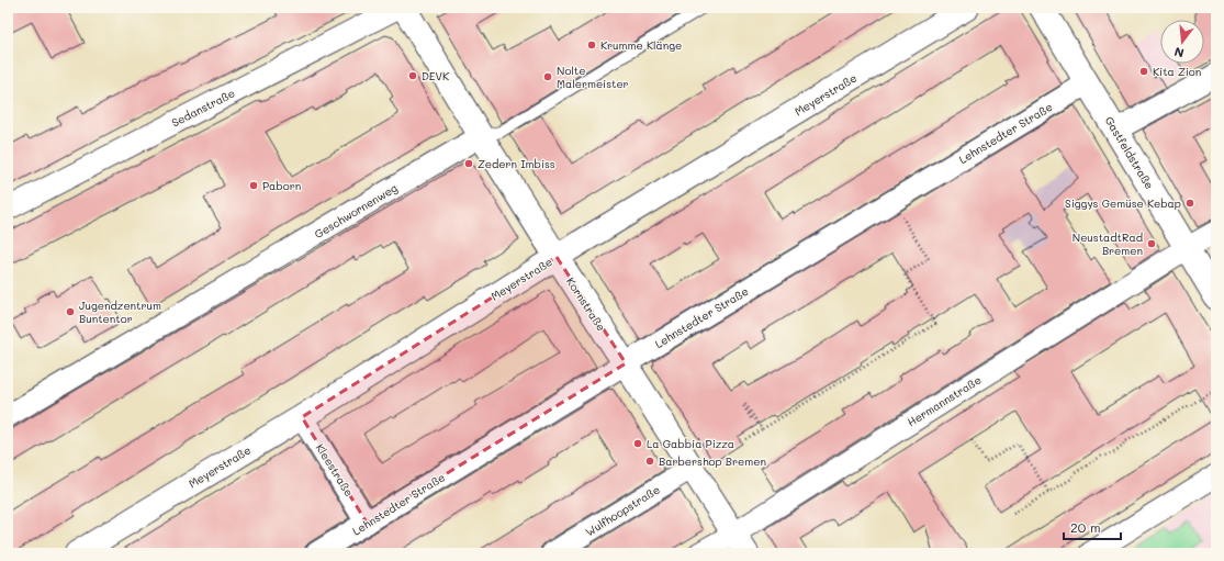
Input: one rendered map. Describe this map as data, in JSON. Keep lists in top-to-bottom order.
{
  "streets": {
    "street": [
      "Meyerstraße",
      "Sedanstraße",
      "Lehnstedter Straße",
      "Gastfeldstraße",
      "Geschwornenweg",
      "Kornstraße",
      "Hermannstraße",
      "Kleestraße",
      "Wulfhoopstraße"
    ]
  },
  "crossings": [
    ["Meyerstraße", "Kornstraße"],
    ["Meyerstraße", "Kleestraße"],
    ["Lehnstedter Straße", "Gastfeldstraße"],
    ["Lehnstedter Straße", "Kornstraße"],
    ["Lehnstedter Straße", "Kleestraße"],
    ["Gastfeldstraße", "Hermannstraße"],
    ["Geschwornenweg", "Kornstraße"],
    ["Kornstraße", "Hermannstraße"],
    ["Kornstraße", "Wulfhoopstraße"]
  ],
  "places": [
    "Krumme Klänge",
    "Kita Zion",
    "DEVK",
    "Nolte Malermeister",
    "Zedern Imbiss",
    "Paborn",
    "Siggys Gemüse Kebap",
    "NeustadtRad Bremen",
    "Jugendzentrum Buntentor",
    "La Gabbia Pizza",
    "Barbershop Bremen"
  ],
  "scale_bar": "20 m",
  "north": "bottom"
}
